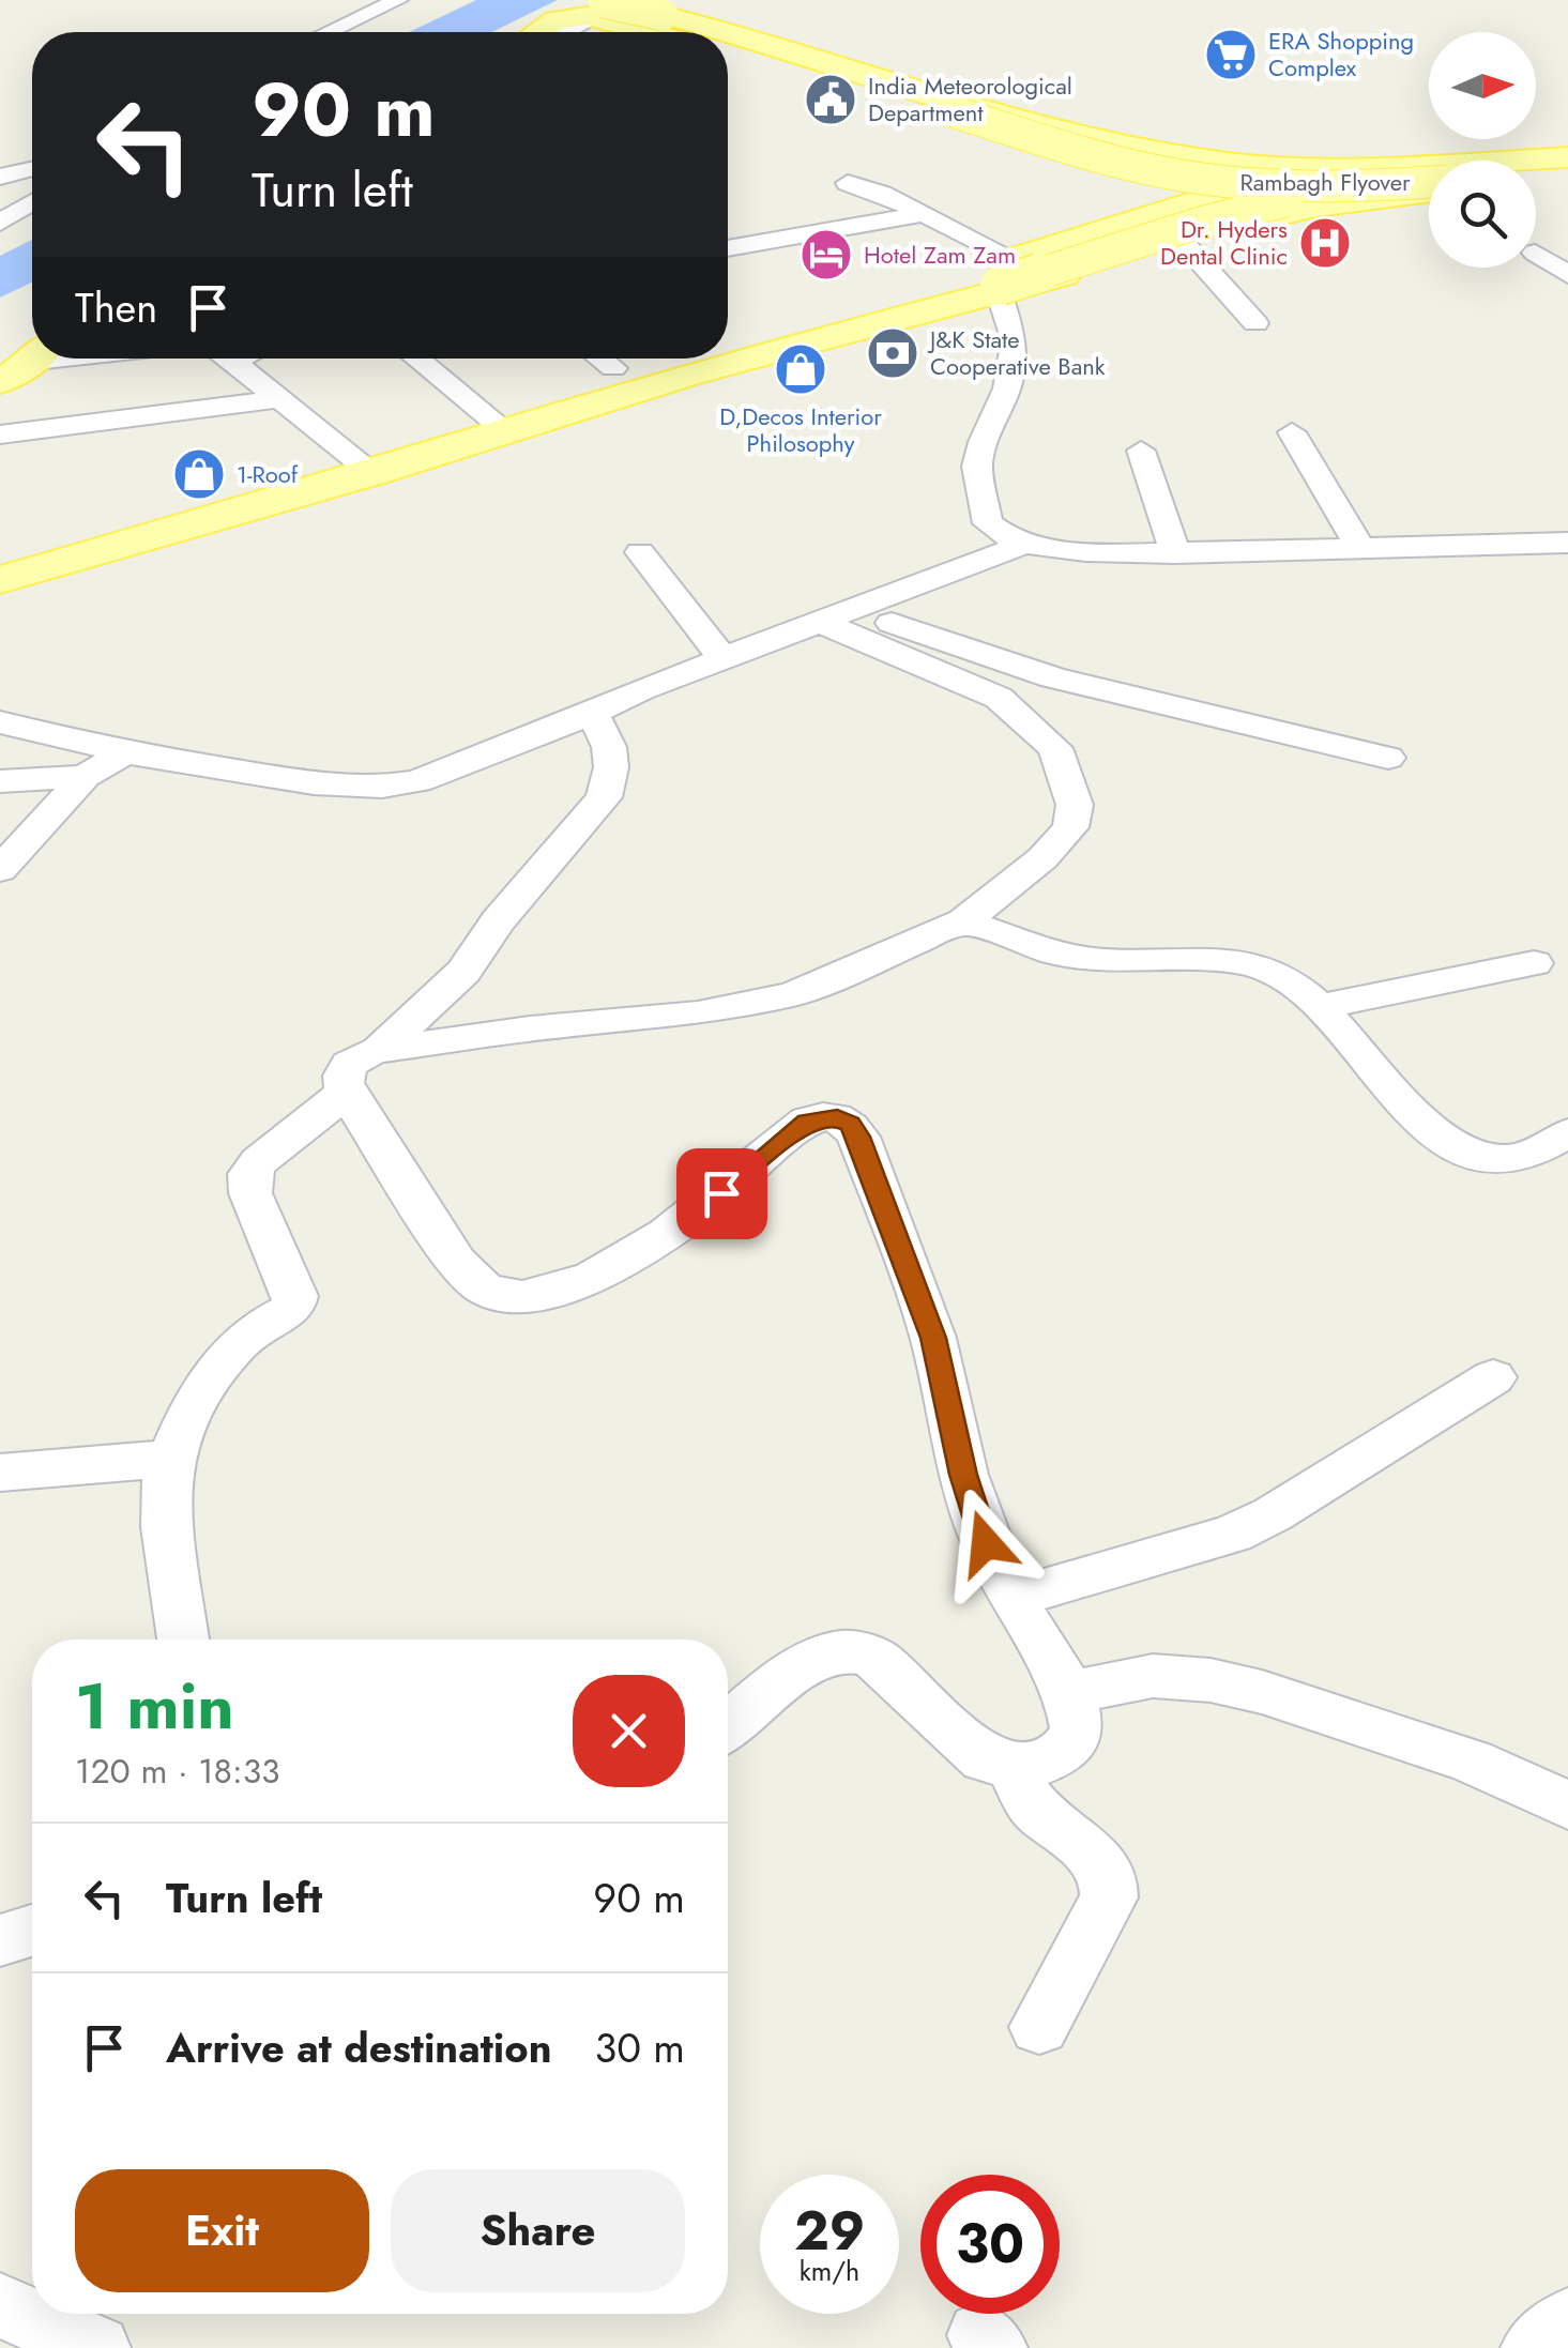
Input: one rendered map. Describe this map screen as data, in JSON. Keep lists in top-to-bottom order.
{
  "streets": {
    "main road": ["Rambagh Flyover"]
  },
  "places": {
    "supermarket": ["ERA Shopping Complex"],
    "public building": ["India Meteorological Department"],
    "hospital": ["Dr. Hyders Dental Clinic"],
    "hotel": ["Hotel Zam Zam"],
    "bank": ["J&K State Cooperative Bank"],
    "shop": ["D,Decos Interior Philosophy", "1-Roof"]
  },
  "north": "right",
  "page": {
    "turn": ["90 m", "Turn left"],
    "then": "Then",
    "heading": ["1 min", "120 m · 18:33"],
    "list": [
      {
        "name": "Turn left",
        "value": "90 m"
      },
      {
        "name": "Arrive at destination",
        "value": "30 m"
      }
    ],
    "buttons": ["Exit", "Share"],
    "speed": "29 km/h",
    "limit": "30"
  }
}
